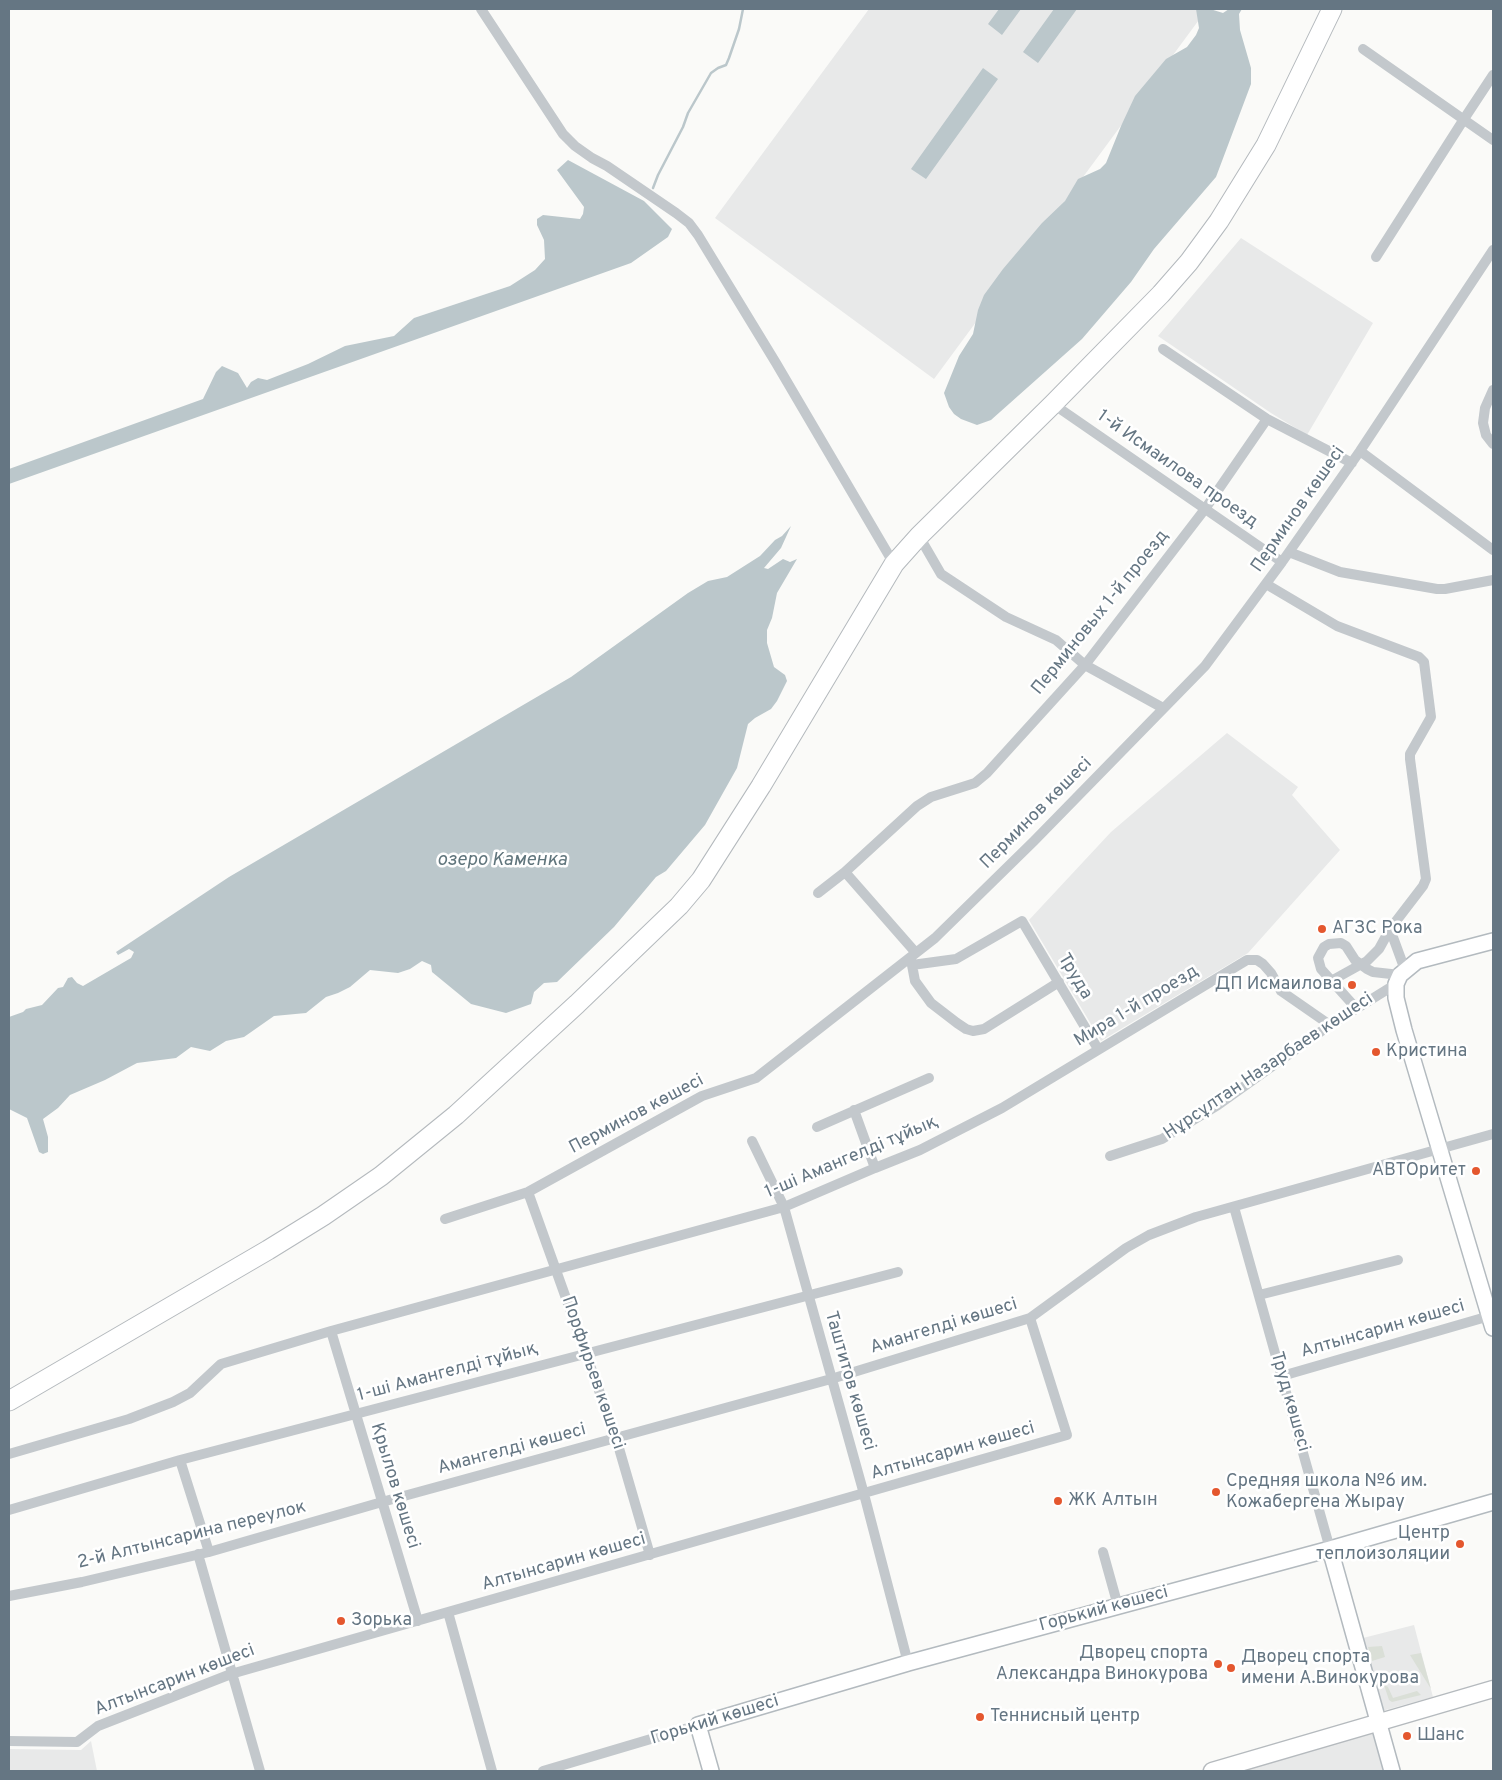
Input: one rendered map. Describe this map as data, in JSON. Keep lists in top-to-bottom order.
{
  "streets": {
    "street": [
      "1-й Исмаилова проезд",
      "Перминов көшесі",
      "Перминовых 1-й проезд",
      "Труда",
      "Мира 1-й проезд",
      "Нұрсұлтан Назарбаев көшесі",
      "1-ші Амангелді тұйық",
      "Амангелді көшесі",
      "Алтынсарин көшесі",
      "Порфирьев көшесі",
      "Таштитов көшесі",
      "Труд көшесі",
      "Крылов көшесі",
      "2-й Алтынсарина переулок",
      "Горький көшесі"
    ]
  },
  "crossings": [
    ["1-й Исмаилова проезд", "Перминов көшесі"],
    ["1-й Исмаилова проезд", "Перминовых 1-й проезд"],
    ["Перминов көшесі", "Труда"],
    ["Перминов көшесі", "Порфирьев көшесі"],
    ["Труда", "Мира 1-й проезд"],
    ["Мира 1-й проезд", "Нұрсұлтан Назарбаев көшесі"],
    ["Мира 1-й проезд", "1-ші Амангелді тұйық"],
    ["1-ші Амангелді тұйық", "Порфирьев көшесі"],
    ["1-ші Амангелді тұйық", "Таштитов көшесі"],
    ["1-ші Амангелді тұйық", "Крылов көшесі"],
    ["Амангелді көшесі", "Алтынсарин көшесі"],
    ["Амангелді көшесі", "Порфирьев көшесі"],
    ["Амангелді көшесі", "Таштитов көшесі"],
    ["Амангелді көшесі", "Труд көшесі"],
    ["Амангелді көшесі", "Крылов көшесі"],
    ["Амангелді көшесі", "2-й Алтынсарина переулок"],
    ["Алтынсарин көшесі", "Порфирьев көшесі"],
    ["Алтынсарин көшесі", "Таштитов көшесі"],
    ["Алтынсарин көшесі", "Труд көшесі"],
    ["Алтынсарин көшесі", "Крылов көшесі"],
    ["Таштитов көшесі", "Горький көшесі"],
    ["Труд көшесі", "Горький көшесі"],
    ["Крылов көшесі", "2-й Алтынсарина переулок"]
  ],
  "water": ["озеро Каменка"],
  "places": [
    "АГЗС Рока",
    "ДП Исмаилова",
    "Кристина",
    "АВТОритет",
    "Средняя школа №6 им. Кожабергена Жырау",
    "ЖК Алтын",
    "Центр теплоизоляции",
    "Зорька",
    "Дворец спорта Александра Винокурова",
    "Дворец спорта имени А.Винокурова",
    "Теннисный центр",
    "Шанс"
  ]
}
